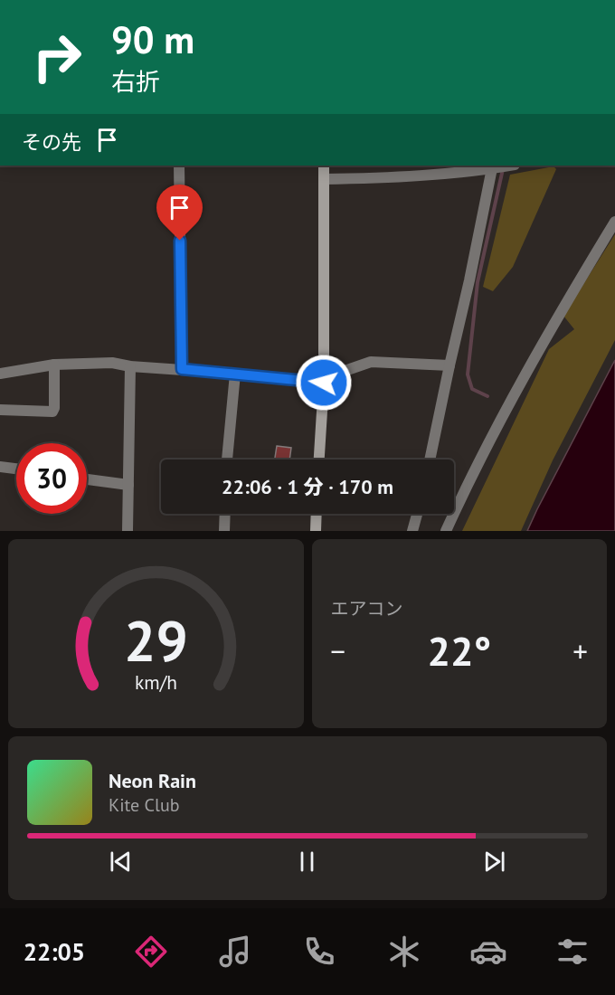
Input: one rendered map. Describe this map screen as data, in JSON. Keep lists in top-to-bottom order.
{
  "page": {
    "turn": ["90 m", "右折"],
    "then": "その先",
    "limit": "30",
    "trip": "22:06 · 1 分 · 170 m",
    "tile": "エアコン",
    "heat": ["−", "22°", "+"],
    "song": ["Neon Rain", "Kite Club"],
    "tabs": "22:05",
    "gauge": ["29", "km/h"]
  }
}
